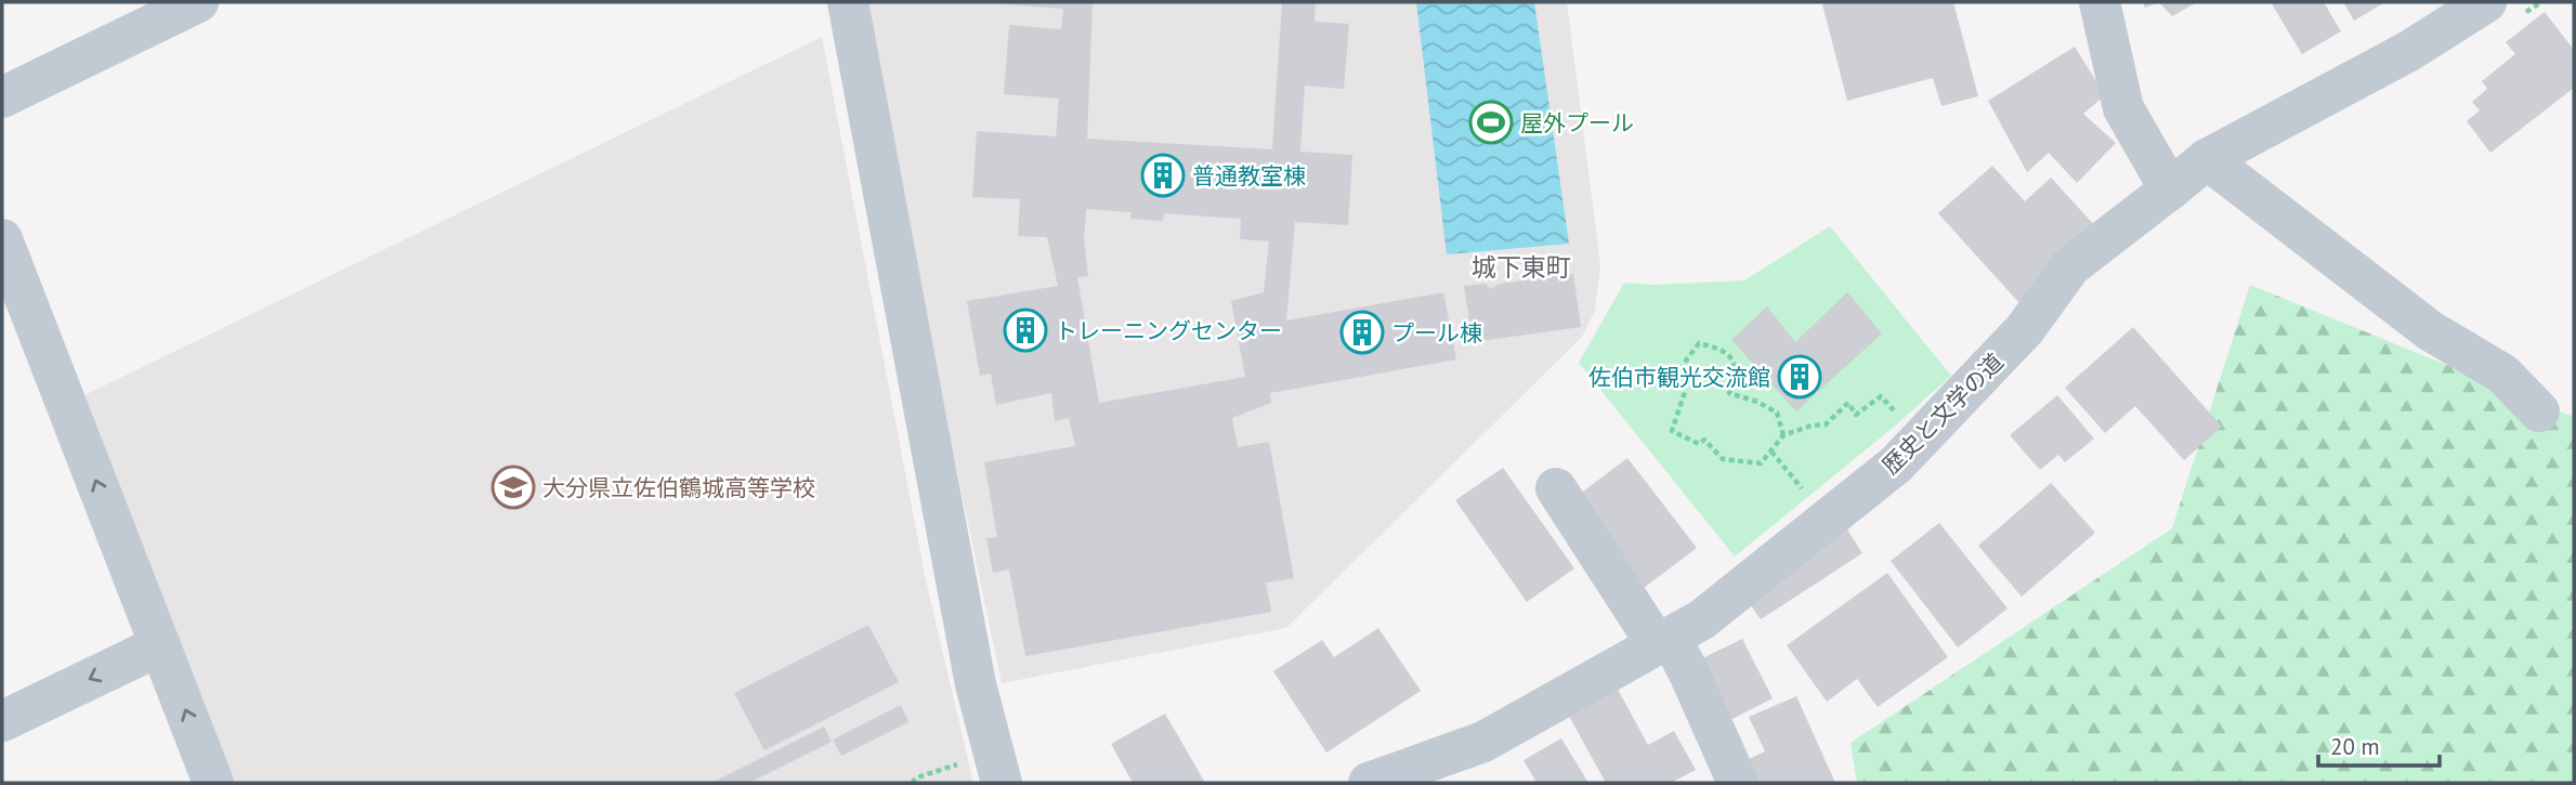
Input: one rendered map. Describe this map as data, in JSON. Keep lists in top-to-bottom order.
{
  "streets": {
    "street": ["歴史と文学の道"]
  },
  "districts": ["城下東町"],
  "places": {
    "sports": ["屋外プール"],
    "building": [
      "普通教室棟",
      "トレーニングセンター",
      "プール棟",
      "佐伯市観光交流館"
    ],
    "school or university": ["大分県立佐伯鶴城高等学校"]
  },
  "scale_bar": "20 m"
}
